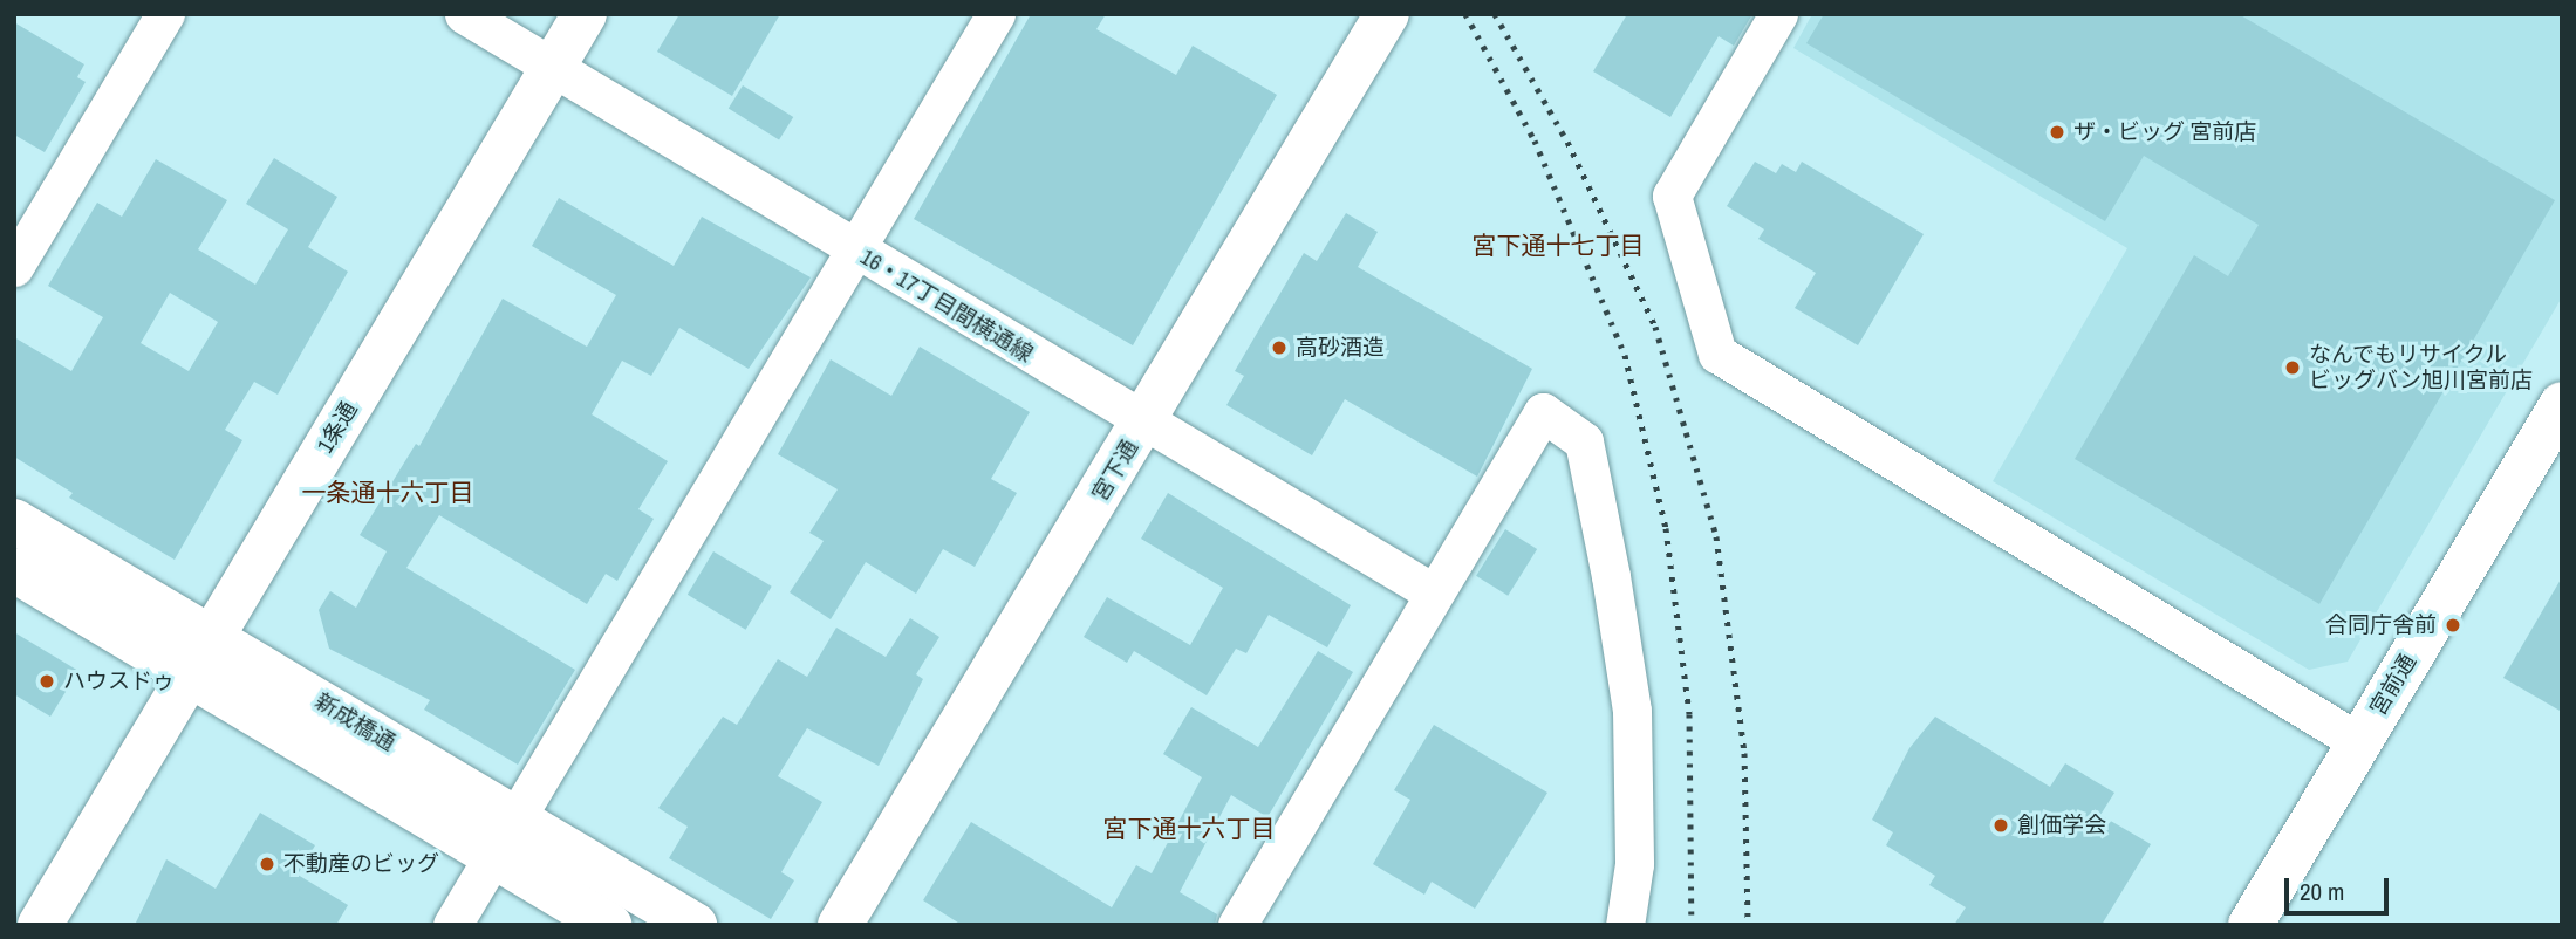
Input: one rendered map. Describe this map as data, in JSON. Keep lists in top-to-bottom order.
{
  "streets": {
    "street": [
      "16・17丁目間横通線",
      "1条通",
      "宮下通",
      "宮前通",
      "新成橋通"
    ]
  },
  "crossings": [
    ["16・17丁目間横通線", "1条通"],
    ["16・17丁目間横通線", "宮下通"],
    ["1条通", "新成橋通"]
  ],
  "districts": ["宮下通十七丁目", "一条通十六丁目", "宮下通十六丁目"],
  "places": [
    "ザ・ビッグ 宮前店",
    "高砂酒造",
    "なんでもリサイクル ビッグバン旭川宮前店",
    "合同庁舎前",
    "ハウスドゥ",
    "創価学会",
    "不動産のビッグ"
  ],
  "scale_bar": "20 m"
}
